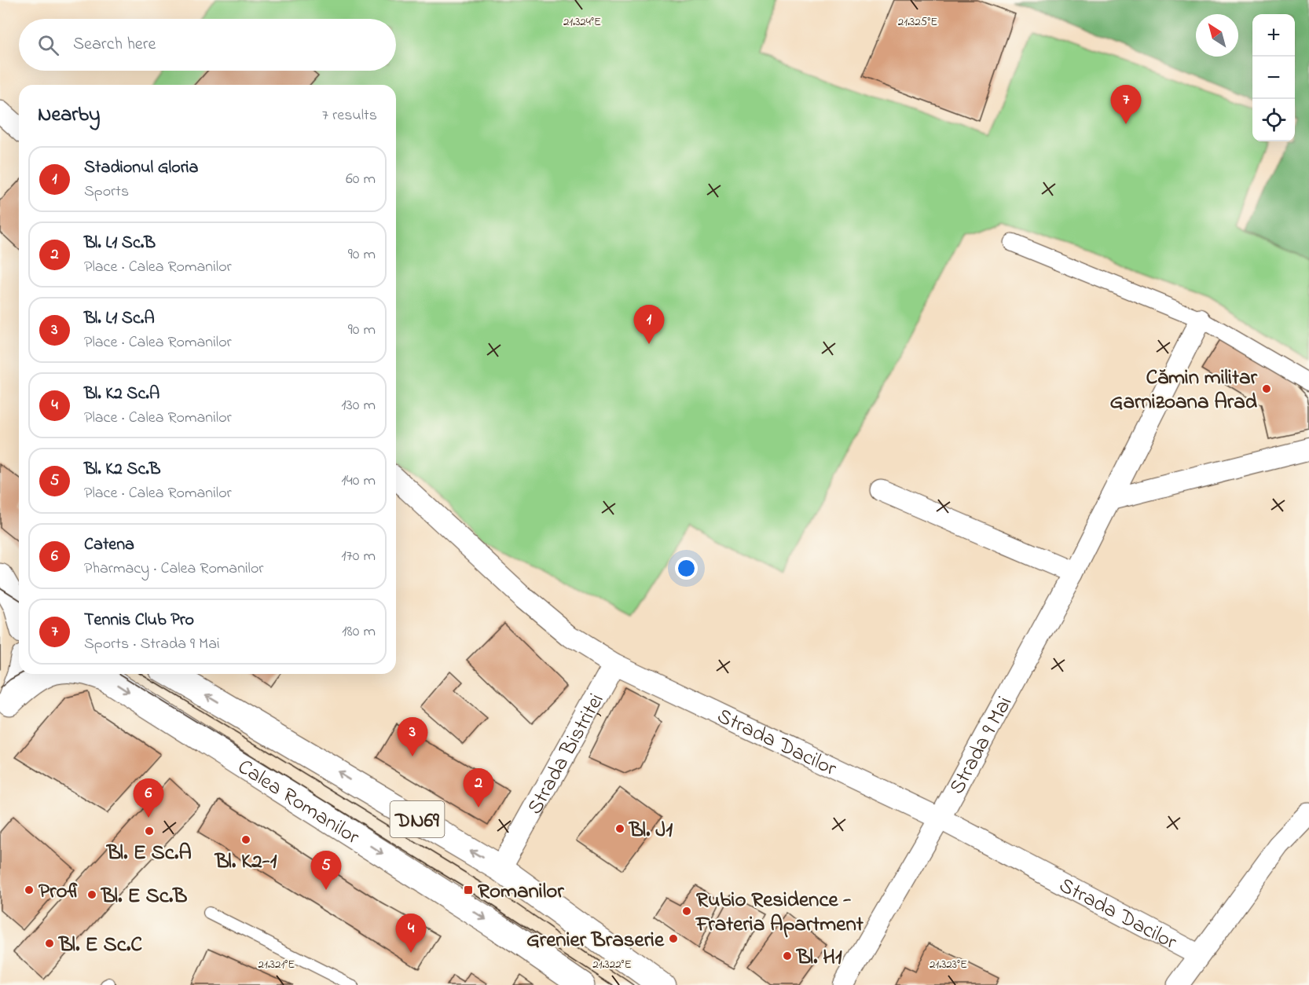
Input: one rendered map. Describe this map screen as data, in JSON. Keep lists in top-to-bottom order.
{
  "streets": {
    "main road": ["Calea Romanilor", "DN69"],
    "street": ["Strada Dacilor", "Strada 9 Mai", "Strada Bistriței"]
  },
  "crossings": [
    ["Strada Dacilor", "Strada 9 Mai"],
    ["Strada Dacilor", "Strada Bistriței"],
    ["Strada Bistriței", "Calea Romanilor"]
  ],
  "places": {
    "other": [
      "Cămin militar Garnizoana Arad",
      "Bl. J1",
      "Bl. E Sc.A",
      "Bl. K2-1",
      "Profi",
      "Bl. E Sc.B",
      "Rubio Residence - Frateria Apartment",
      "Grenier Braserie",
      "Bl. E Sc.C",
      "Bl. H1"
    ],
    "transit": ["Romanilor"]
  },
  "north": "top left",
  "page": {
    "map_buttons": ["+", "−"],
    "search": "Search here",
    "pins": [
      "7",
      "1",
      "3",
      "2",
      "6",
      "5",
      "4"
    ],
    "heading": ["Nearby", "7 results"],
    "list": [
      {
        "mark": "1",
        "name": "Stadionul Gloria",
        "note": "Sports",
        "value": "60 m"
      },
      {
        "mark": "2",
        "name": "Bl. L1 Sc.B",
        "note": "Place · Calea Romanilor",
        "value": "90 m"
      },
      {
        "mark": "3",
        "name": "Bl. L1 Sc.A",
        "note": "Place · Calea Romanilor",
        "value": "90 m"
      },
      {
        "mark": "4",
        "name": "Bl. K2 Sc.A",
        "note": "Place · Calea Romanilor",
        "value": "130 m"
      },
      {
        "mark": "5",
        "name": "Bl. K2 Sc.B",
        "note": "Place · Calea Romanilor",
        "value": "140 m"
      },
      {
        "mark": "6",
        "name": "Catena",
        "note": "Pharmacy · Calea Romanilor",
        "value": "170 m"
      },
      {
        "mark": "7",
        "name": "Tennis Club Pro",
        "note": "Sports · Strada 9 Mai",
        "value": "180 m"
      }
    ]
  },
  "coordinates": [
    "21.324°E",
    "21.325°E",
    "21.321°E",
    "21.322°E",
    "21.323°E"
  ]
}
